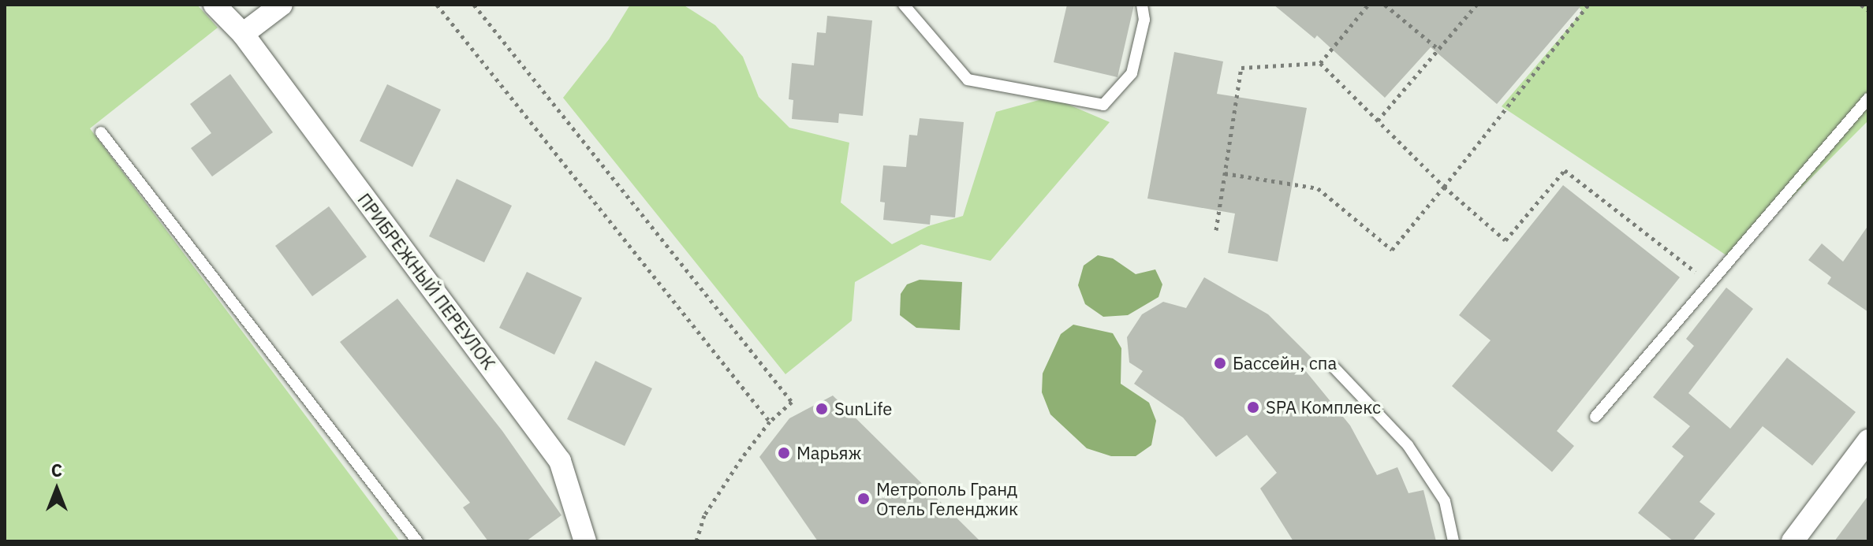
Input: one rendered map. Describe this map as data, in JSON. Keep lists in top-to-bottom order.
{
  "streets": {
    "street": ["ПРИБРЕЖНЫЙ ПЕРЕУЛОК"]
  },
  "places": [
    "Бассейн, спа",
    "SPA Комплекс",
    "SunLife",
    "Марьяж",
    "Метрополь Гранд Отель Геленджик"
  ],
  "north": "top"
}
